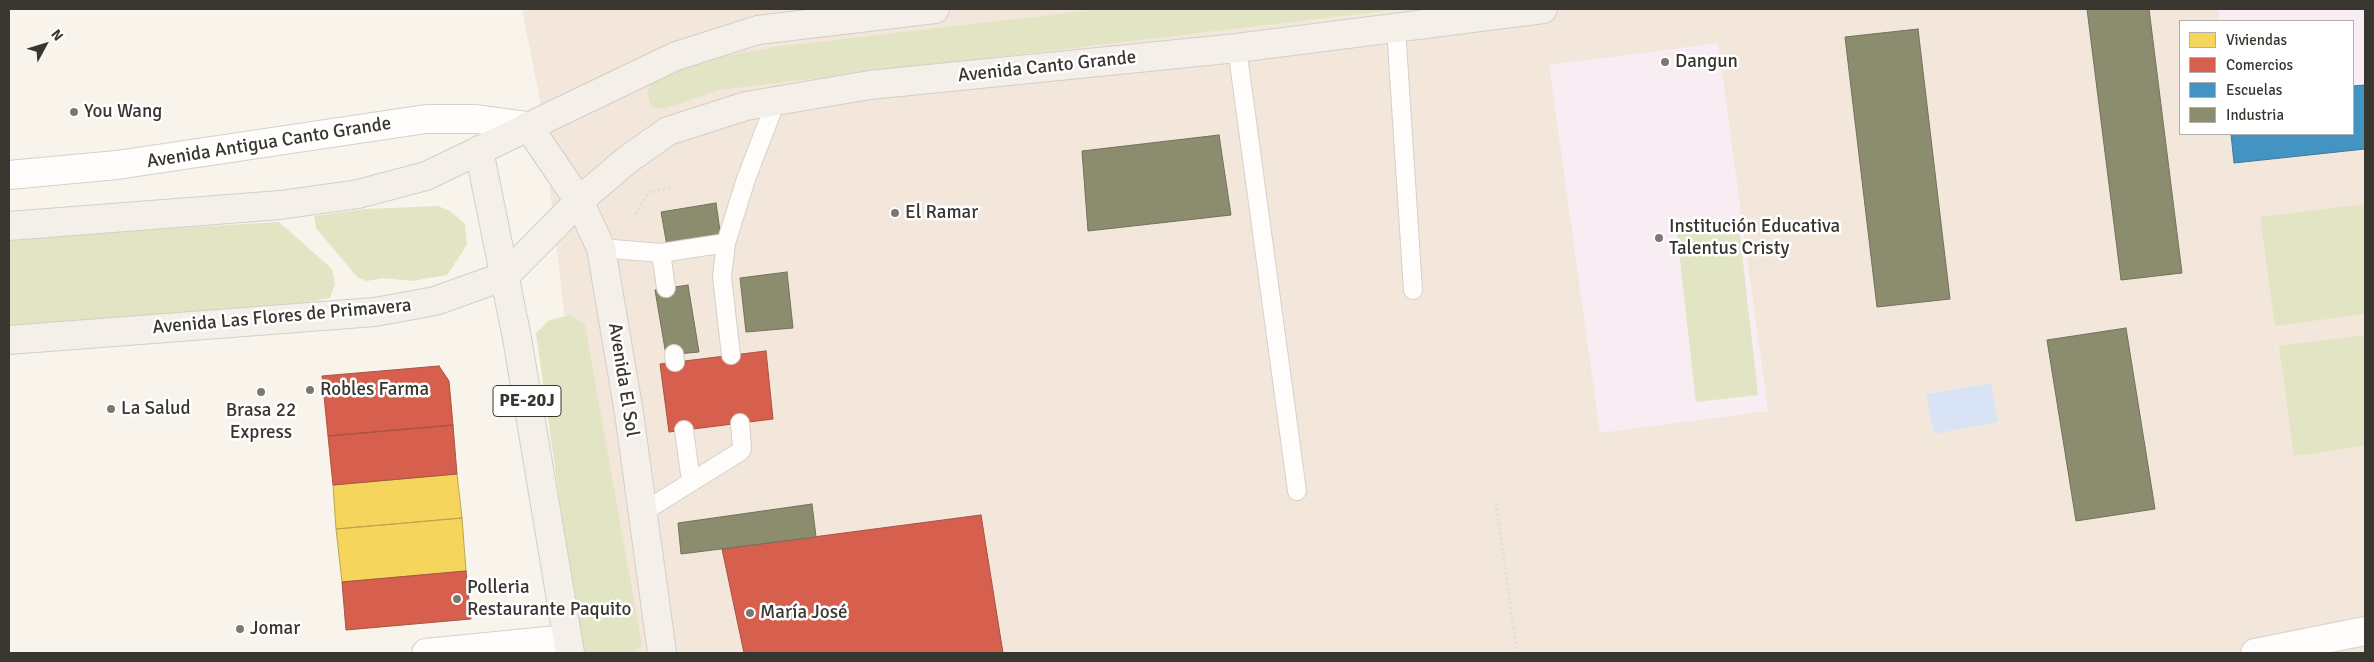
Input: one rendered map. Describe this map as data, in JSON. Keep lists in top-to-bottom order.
{
  "streets": {
    "main road": [
      "Avenida Canto Grande",
      "Avenida Las Flores de Primavera",
      "Avenida El Sol",
      "PE-20J"
    ],
    "street": ["Avenida Antigua Canto Grande"]
  },
  "crossings": [
    ["Avenida Canto Grande", "Avenida Las Flores de Primavera"],
    ["Avenida Canto Grande", "Avenida El Sol"],
    ["Avenida Antigua Canto Grande", "Avenida El Sol"],
    ["Avenida Las Flores de Primavera", "Avenida El Sol"],
    ["Avenida Las Flores de Primavera", "PE-20J"]
  ],
  "places": [
    "Dangun",
    "You Wang",
    "El Ramar",
    "Institución Educativa Talentus Cristy",
    "Robles Farma",
    "Brasa 22 Express",
    "La Salud",
    "Polleria Restaurante Paquito",
    "María José",
    "Jomar"
  ],
  "legend": [
    "Viviendas",
    "Comercios",
    "Escuelas",
    "Industria"
  ],
  "north": "top right"
}
